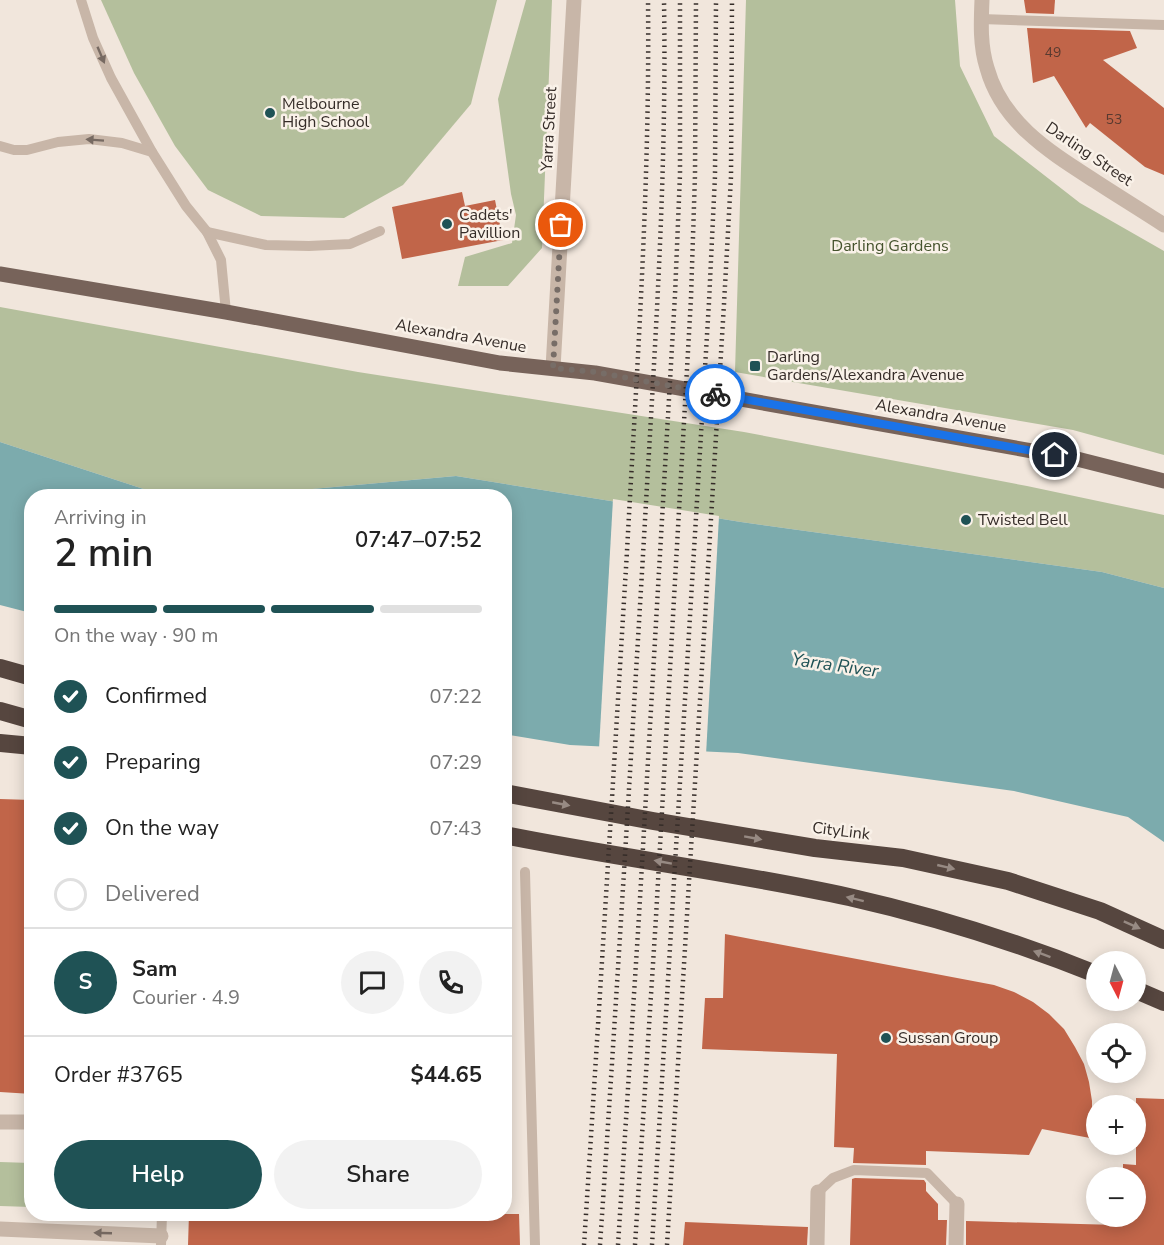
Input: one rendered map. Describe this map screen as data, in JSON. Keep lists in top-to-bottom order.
{
  "streets": {
    "highway": ["CityLink"],
    "main road": ["Alexandra Avenue"],
    "street": ["Yarra Street", "Darling Street"]
  },
  "crossings": [
    ["Yarra Street", "Alexandra Avenue"]
  ],
  "water": ["Yarra River"],
  "parks": ["Darling Gardens"],
  "places": {
    "other": [
      "Melbourne High School",
      "Cadets' Pavillion",
      "Twisted Bell",
      "Sussan Group"
    ],
    "transit": ["Darling Gardens/Alexandra Avenue"]
  },
  "house_numbers": ["49", "53"],
  "north": "bottom",
  "page": {
    "heading": ["2 min", "Arriving in", "07:47–07:52"],
    "panel": [
      "Sam",
      "Courier · 4.9",
      "Order #3765",
      "$44.65"
    ],
    "bar": "On the way · 90 m",
    "list": [
      ["Confirmed", "07:22"],
      ["Preparing", "07:29"],
      ["On the way", "07:43"],
      "Delivered"
    ],
    "map_buttons": ["+", "−"],
    "round": "S",
    "buttons": ["Help", "Share"]
  }
}
